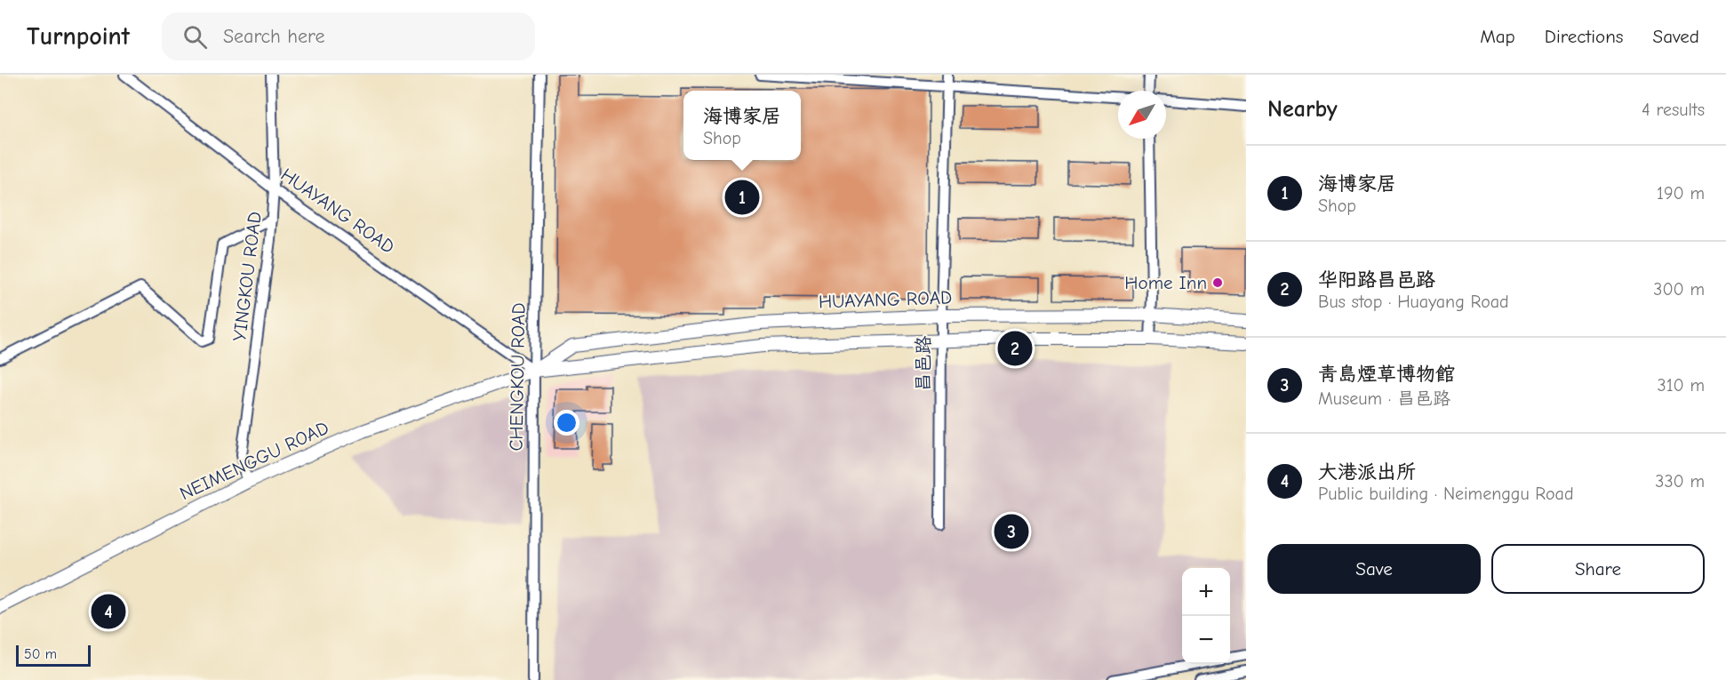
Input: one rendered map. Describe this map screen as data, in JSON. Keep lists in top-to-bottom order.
{
  "streets": {
    "main road": ["HUAYANG ROAD", "NEIMENGGU ROAD"],
    "street": ["YINGKOU ROAD", "昌邑路", "CHENGKOU ROAD"]
  },
  "crossings": [
    ["HUAYANG ROAD", "YINGKOU ROAD"],
    ["HUAYANG ROAD", "昌邑路"],
    ["HUAYANG ROAD", "CHENGKOU ROAD"],
    ["HUAYANG ROAD", "NEIMENGGU ROAD"],
    ["YINGKOU ROAD", "NEIMENGGU ROAD"],
    ["CHENGKOU ROAD", "NEIMENGGU ROAD"]
  ],
  "places": ["Home Inn"],
  "scale_bar": "50 m",
  "north": "bottom left",
  "page": {
    "header": "Turnpoint",
    "search": "Search here",
    "nav": ["Map", "Directions", "Saved"],
    "heading": ["Nearby", "4 results"],
    "popup": ["海博家居", "Shop"],
    "list": [
      {
        "mark": "1",
        "name": "海博家居",
        "note": "Shop",
        "value": "190 m"
      },
      {
        "mark": "2",
        "name": "华阳路昌邑路",
        "note": "Bus stop · Huayang Road",
        "value": "300 m"
      },
      {
        "mark": "3",
        "name": "青島煙草博物館",
        "note": "Museum · 昌邑路",
        "value": "310 m"
      },
      {
        "mark": "4",
        "name": "大港派出所",
        "note": "Public building · Neimenggu Road",
        "value": "330 m"
      }
    ],
    "pins": [
      "1",
      "2",
      "3",
      "4"
    ],
    "buttons": ["Save", "Share"],
    "map_buttons": ["+", "−"],
    "scale": "50 m"
  }
}
